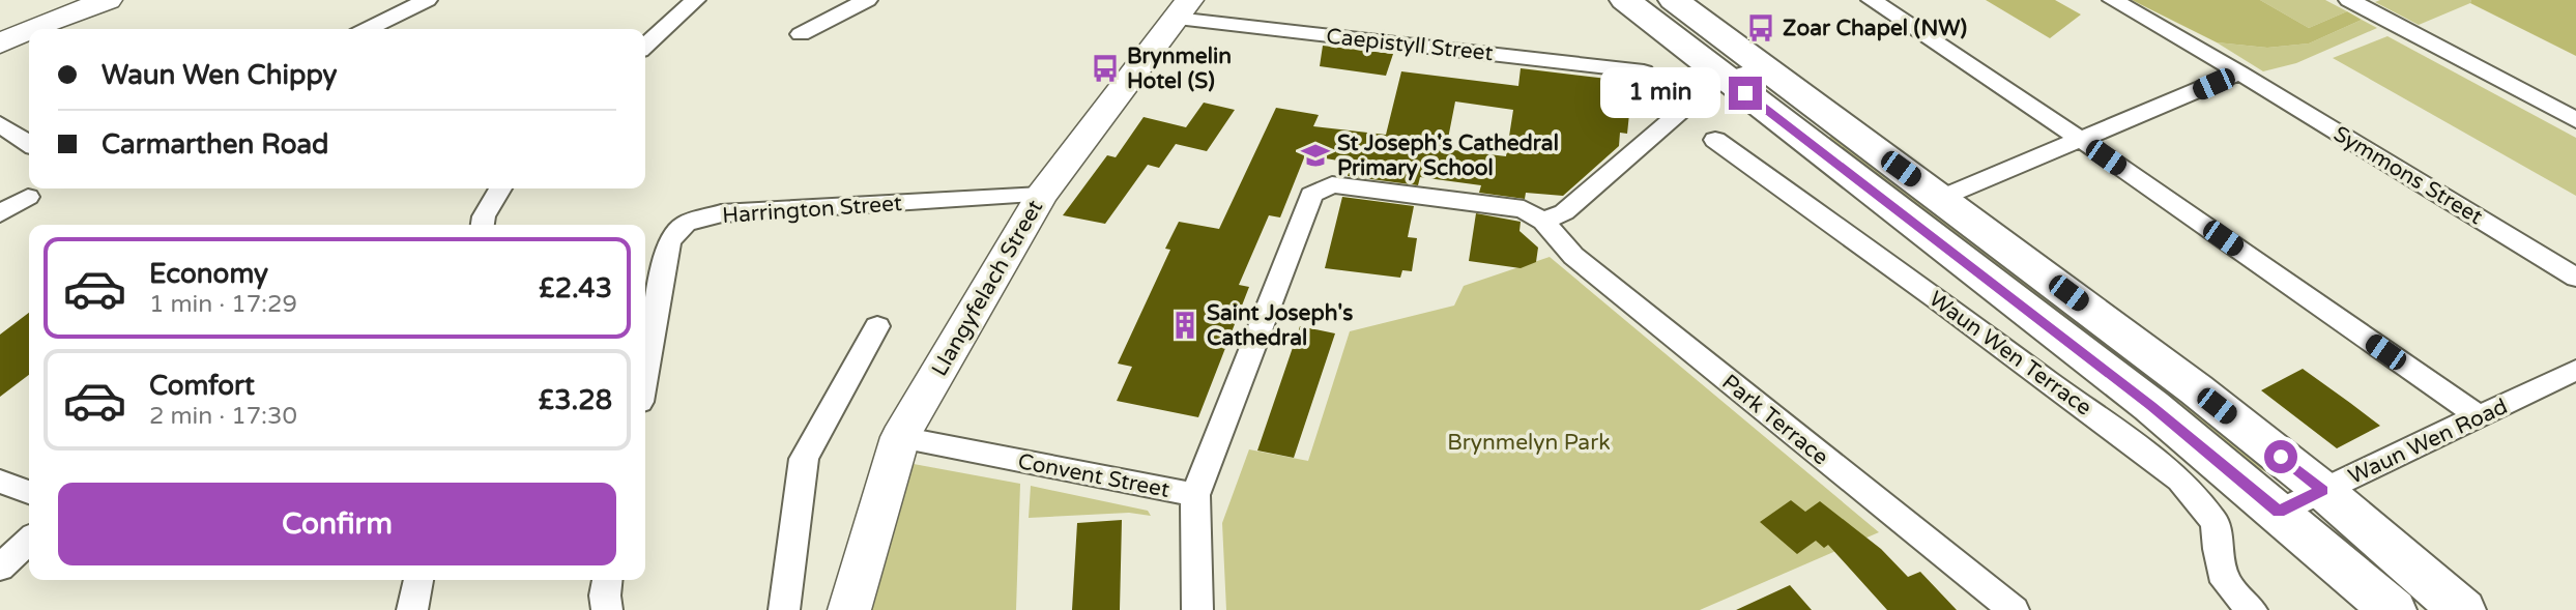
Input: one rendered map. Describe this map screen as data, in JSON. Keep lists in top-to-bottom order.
{
  "streets": {
    "main road": ["Llangyfelach Street"],
    "street": [
      "Caepistyll Street",
      "Symmons Street",
      "Harrington Street",
      "Waun Wen Terrace",
      "Park Terrace",
      "Waun Wen Road",
      "Convent Street"
    ]
  },
  "crossings": [
    ["Caepistyll Street", "Llangyfelach Street"],
    ["Harrington Street", "Llangyfelach Street"],
    ["Llangyfelach Street", "Convent Street"],
    ["Park Terrace", "Convent Street"]
  ],
  "parks": ["Brynmelyn Park"],
  "places": {
    "bus stop": ["Zoar Chapel (NW)", "Brynmelin Hotel (S)"],
    "school or university": ["St Joseph's Cathedral Primary School"],
    "building": ["Saint Joseph's Cathedral"]
  },
  "page": {
    "banner": ["Waun Wen Chippy", "Carmarthen Road"],
    "bubble": "1 min",
    "list": [
      {
        "name": "Economy",
        "note": "1 min · 17:29",
        "value": "£2.43"
      },
      {
        "name": "Comfort",
        "note": "2 min · 17:30",
        "value": "£3.28"
      }
    ],
    "buttons": "Confirm"
  }
}
